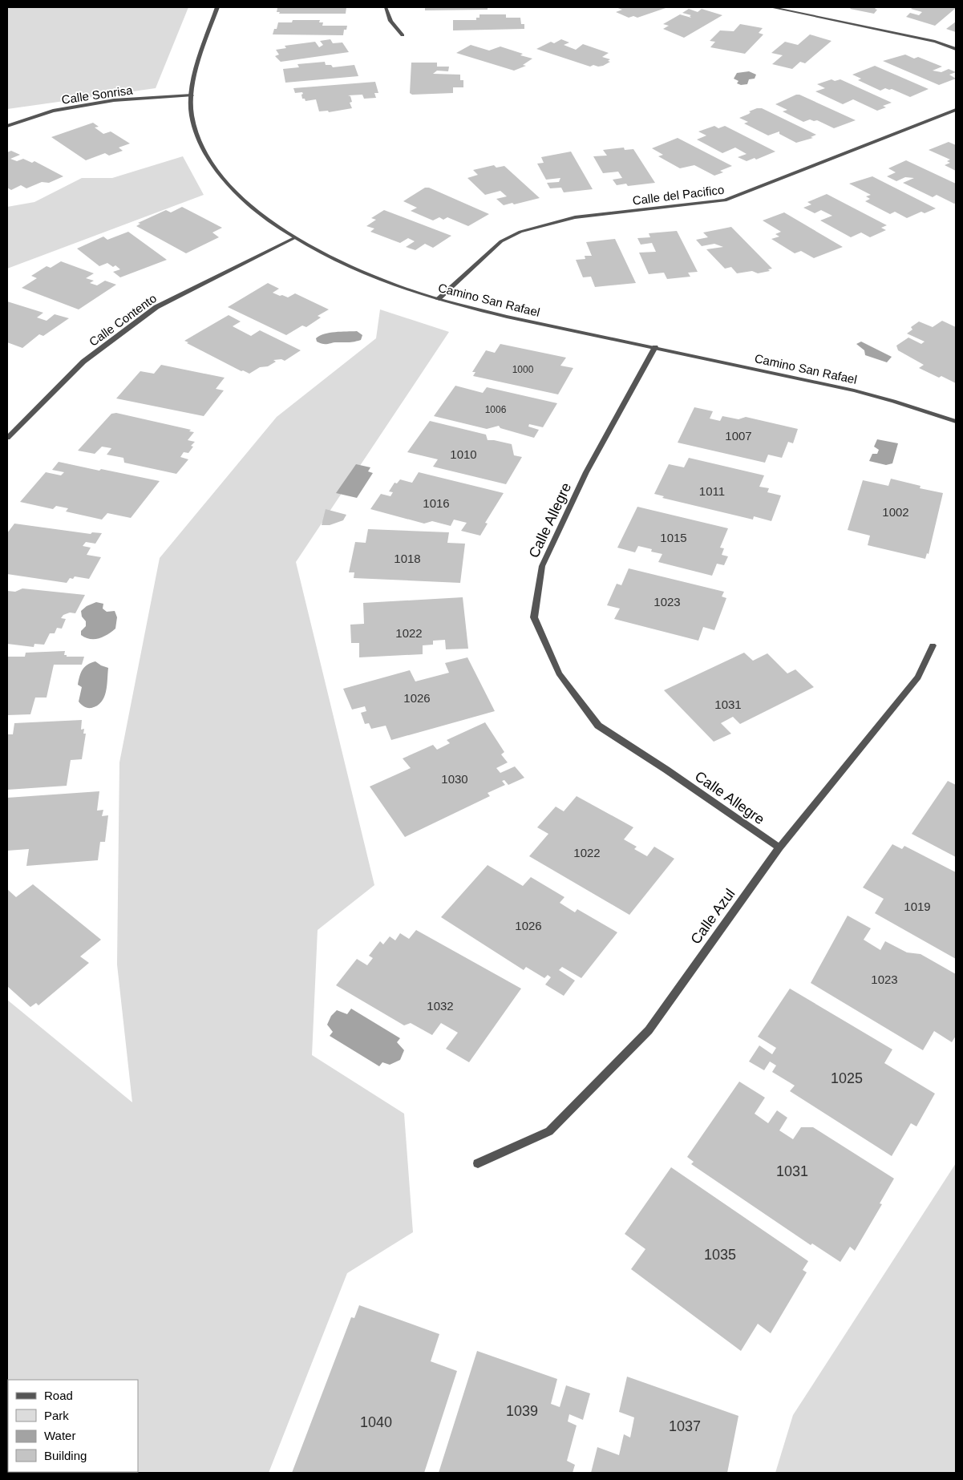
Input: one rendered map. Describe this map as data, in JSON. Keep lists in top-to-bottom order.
{
  "streets": {
    "street": [
      "Calle Sonrisa",
      "Calle del Pacifico",
      "Camino San Rafael",
      "Calle Contento",
      "Calle Allegre",
      "Calle Azul"
    ]
  },
  "crossings": [
    ["Calle Sonrisa", "Camino San Rafael"],
    ["Calle del Pacifico", "Camino San Rafael"],
    ["Camino San Rafael", "Calle Contento"],
    ["Camino San Rafael", "Calle Allegre"],
    ["Calle Allegre", "Calle Azul"]
  ],
  "house_numbers": [
    "1000",
    "1006",
    "1007",
    "1010",
    "1011",
    "1016",
    "1002",
    "1015",
    "1018",
    "1023",
    "1022",
    "1026",
    "1031",
    "1030",
    "1022",
    "1019",
    "1026",
    "1023",
    "1032",
    "1025",
    "1031",
    "1035",
    "1039",
    "1040",
    "1037"
  ],
  "legend": [
    "Road",
    "Park",
    "Water",
    "Building"
  ]
}
